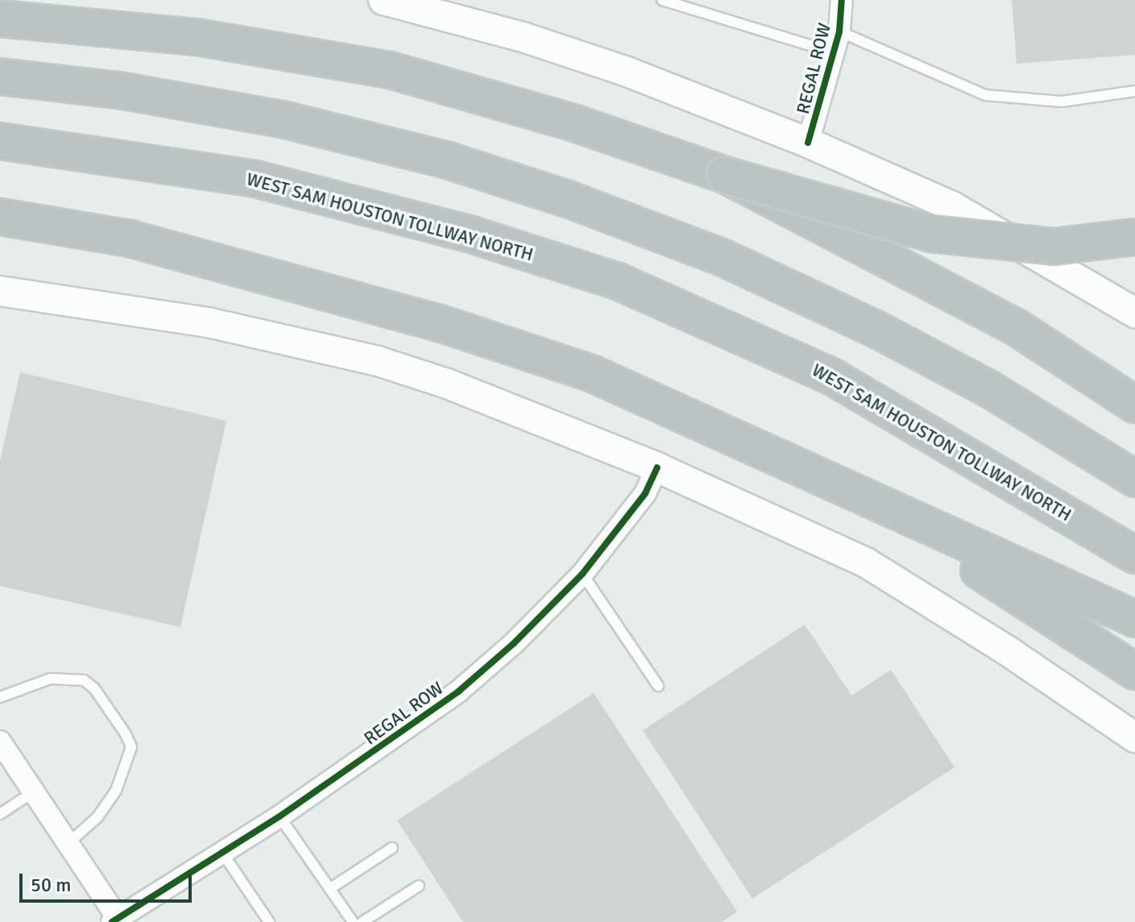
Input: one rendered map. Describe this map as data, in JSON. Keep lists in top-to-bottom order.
{
  "streets": {
    "highway": ["WEST SAM HOUSTON TOLLWAY NORTH"],
    "street": ["REGAL ROW"]
  },
  "scale_bar": "50 m"
}
